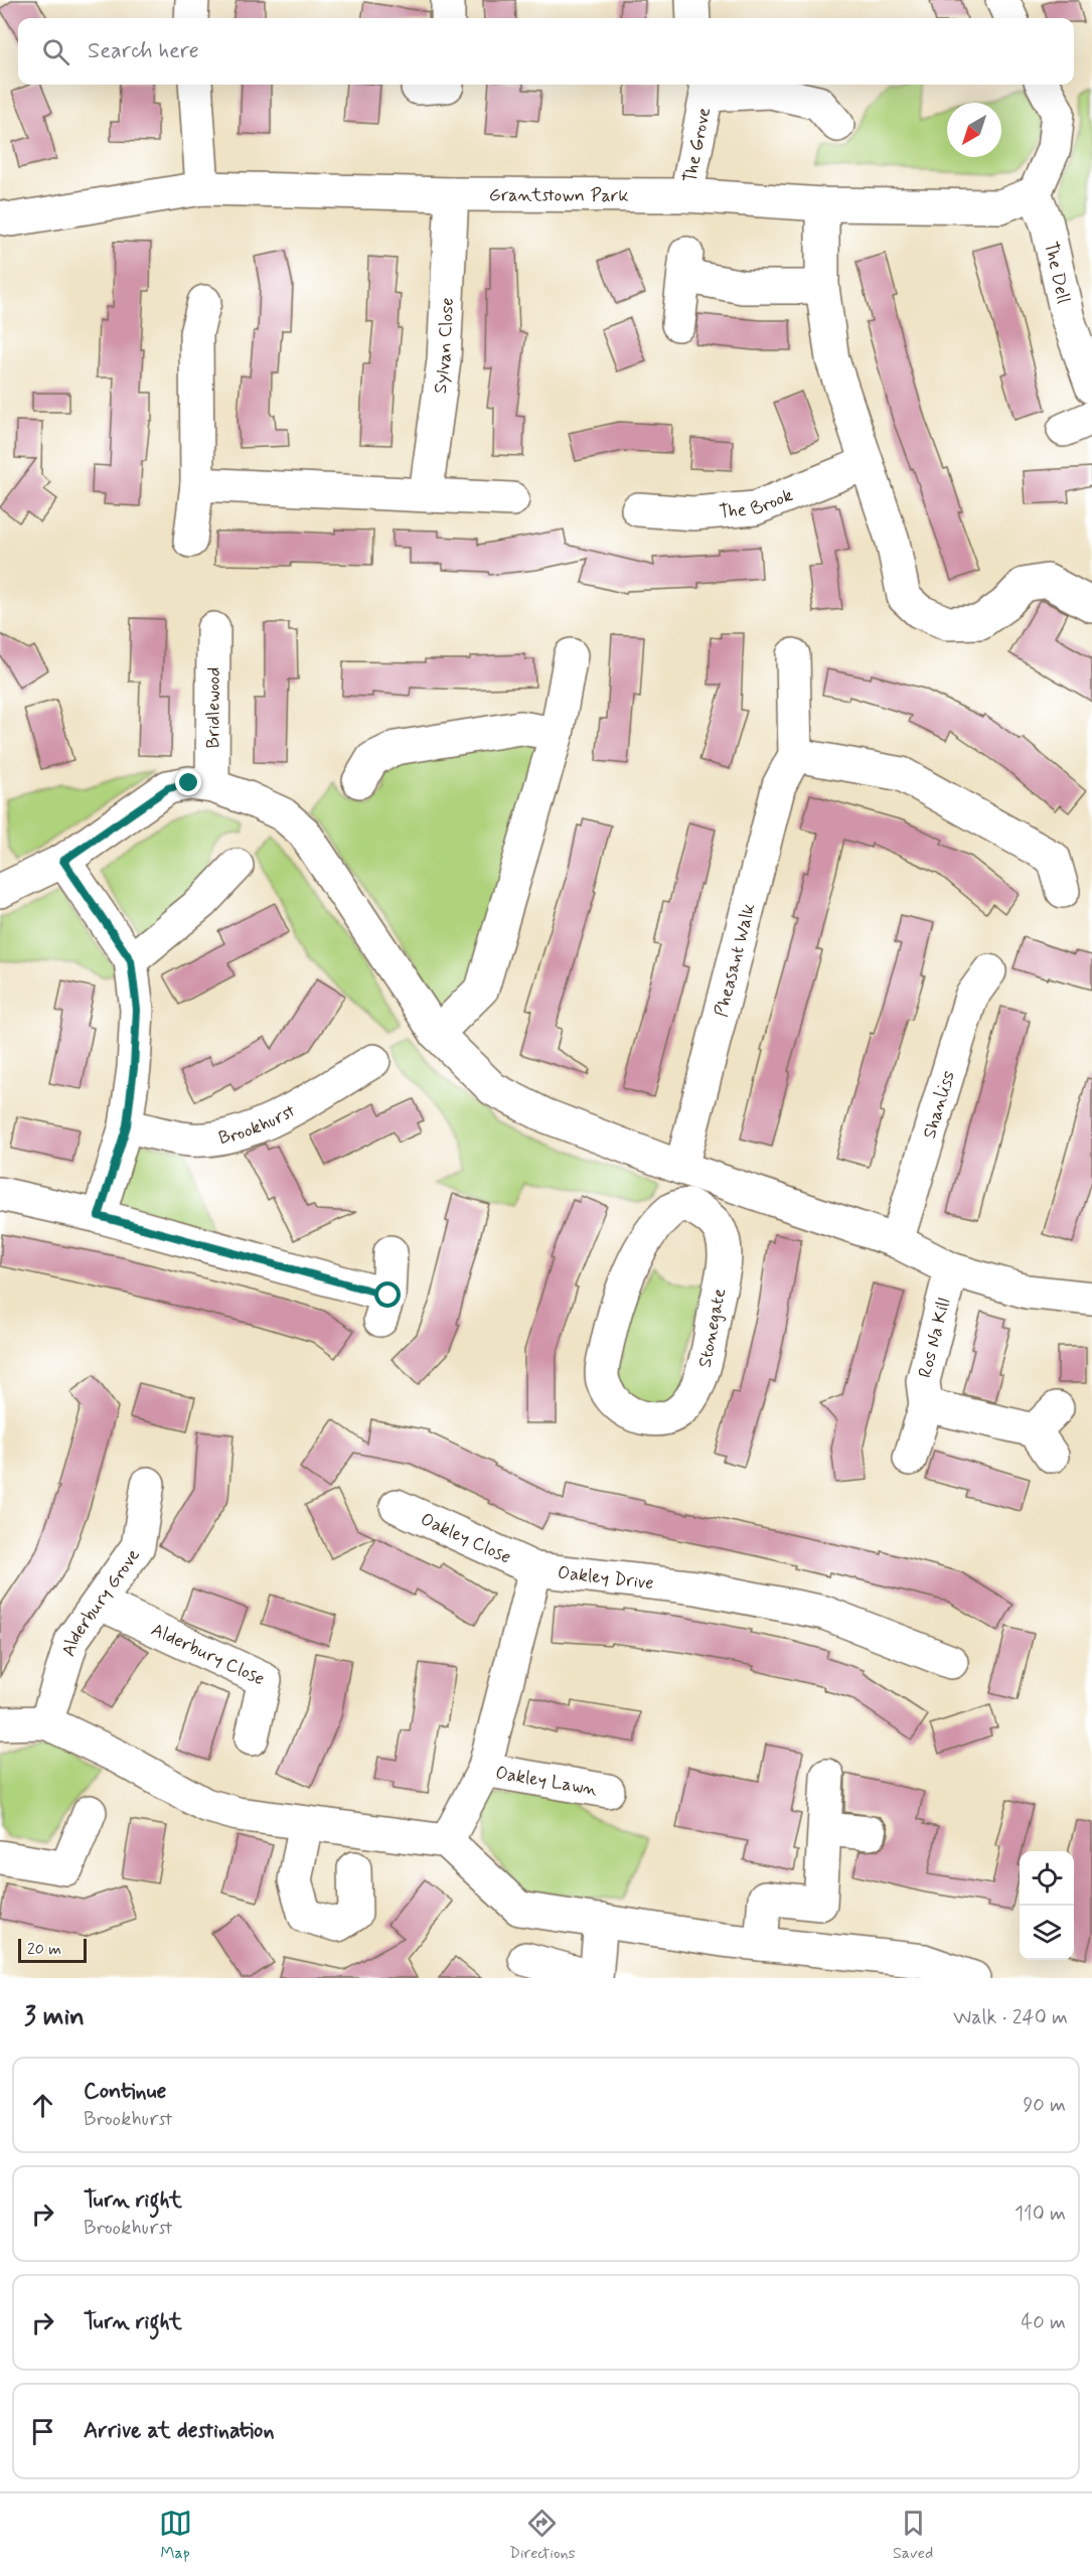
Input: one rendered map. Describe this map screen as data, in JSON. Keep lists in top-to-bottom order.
{
  "streets": {
    "street": [
      "The Grove",
      "Grantstown Park",
      "The Dell",
      "Sylvan Close",
      "The Brook",
      "Bridlewood",
      "Pheasant Walk",
      "Shanliss",
      "Brookhurst",
      "Stonegate",
      "Ros Na Kill",
      "Oakley Close",
      "Oakley Drive",
      "Alderbury Grove",
      "Alderbury Close",
      "Oakley Lawn"
    ]
  },
  "crossings": [
    ["The Grove", "Grantstown Park"],
    ["Grantstown Park", "The Dell"],
    ["Grantstown Park", "Sylvan Close"],
    ["Oakley Close", "Oakley Drive"],
    ["Oakley Drive", "Oakley Lawn"],
    ["Alderbury Grove", "Alderbury Close"]
  ],
  "scale_bar": "20 m",
  "north": "bottom left",
  "page": {
    "search": "Search here",
    "scale": "20 m",
    "heading": ["3 min", "Walk · 240 m"],
    "list": [
      ["Continue", "Brookhurst", "90 m"],
      ["Turn right", "Brookhurst", "110 m"],
      ["Turn right", "40 m"],
      "Arrive at destination"
    ],
    "nav": ["Map", "Directions", "Saved"]
  }
}
